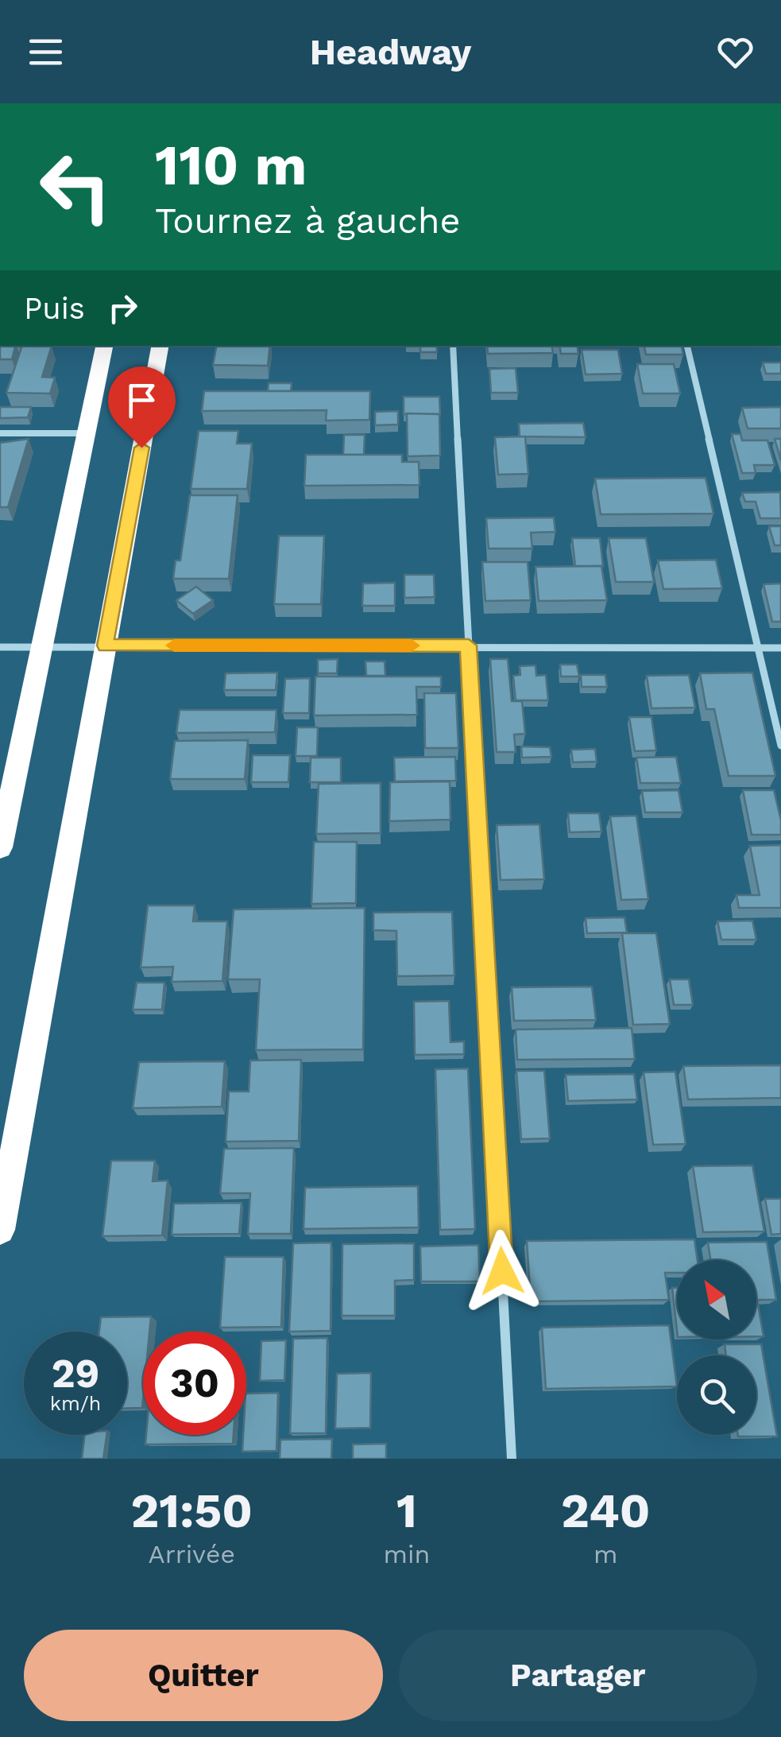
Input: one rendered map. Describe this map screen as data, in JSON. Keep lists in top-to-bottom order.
{
  "north": "top left",
  "page": {
    "header": "Headway",
    "turn": ["110 m", "Tournez à gauche"],
    "then": "Puis",
    "speed": "29 km/h",
    "limit": "30",
    "eta": [
      "21:50",
      "Arrivée",
      "1",
      "min",
      "240",
      "m"
    ],
    "buttons": ["Quitter", "Partager"]
  }
}
